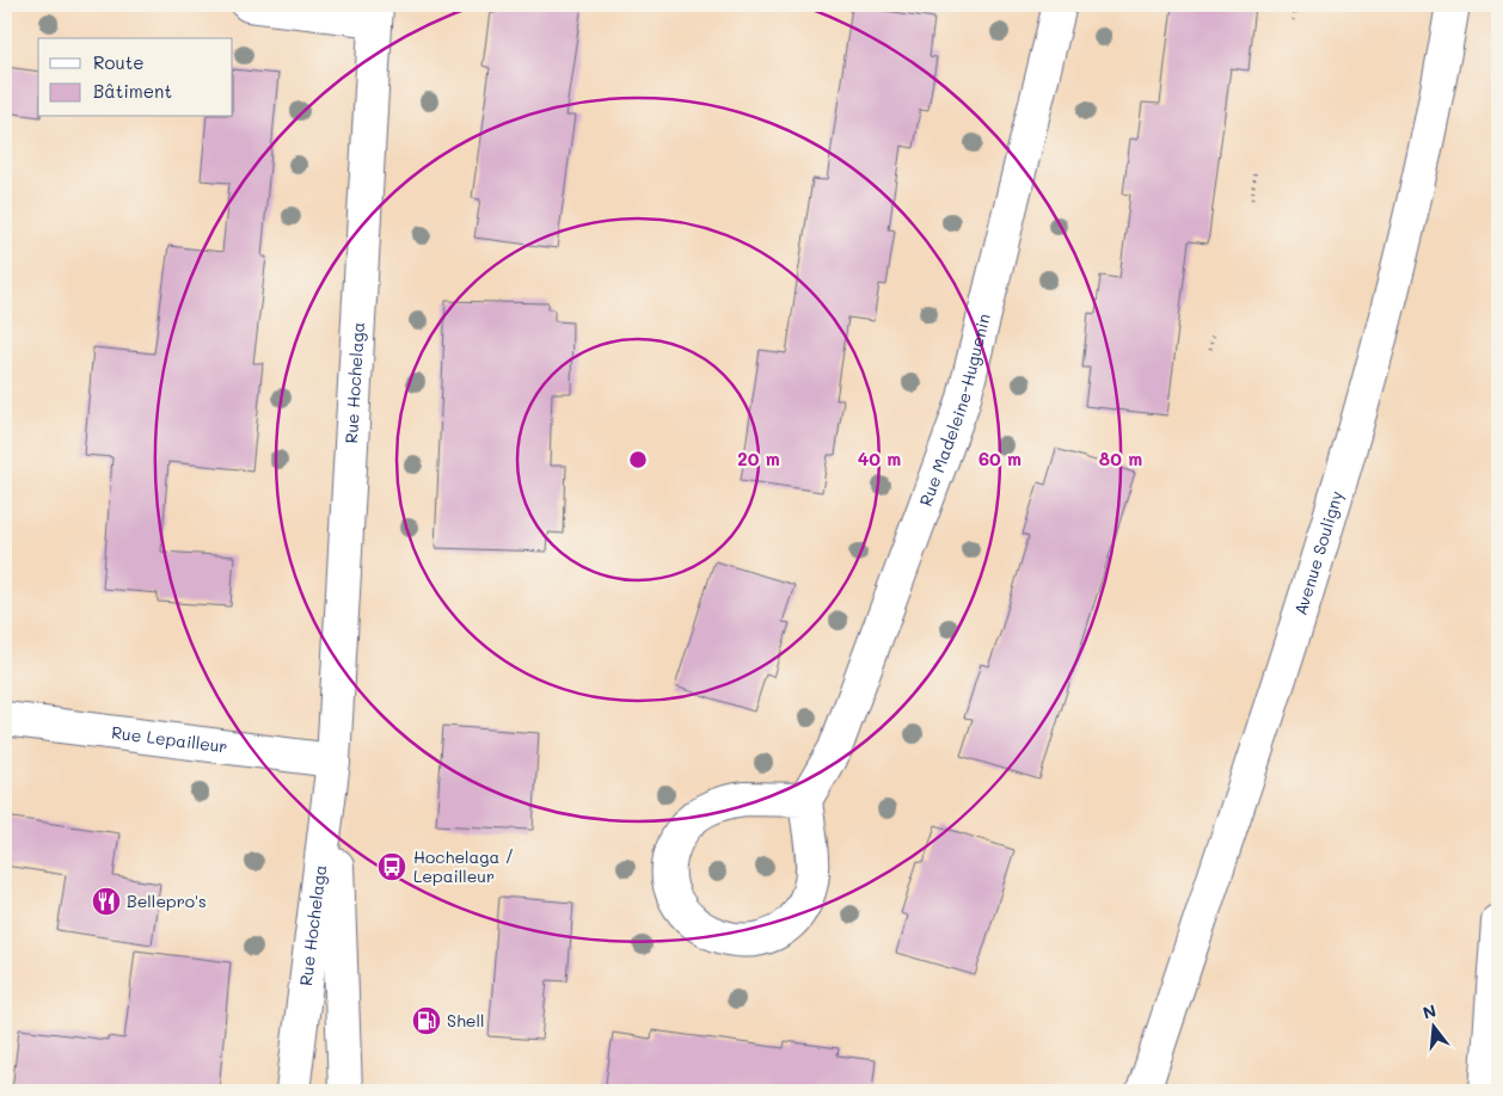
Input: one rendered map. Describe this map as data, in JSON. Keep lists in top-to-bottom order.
{
  "streets": {
    "main road": [
      "Rue Hochelaga",
      "Rue Madeleine-Huguenin",
      "Avenue Souligny",
      "Rue Lepailleur"
    ]
  },
  "crossings": [
    ["Rue Hochelaga", "Rue Lepailleur"]
  ],
  "places": {
    "bus stop": ["Hochelaga / Lepailleur"],
    "restaurant": ["Bellepro's"],
    "fuel station": ["Shell"]
  },
  "legend": ["Route", "Bâtiment"],
  "north": "top",
  "rings": [
    "20 m",
    "40 m",
    "60 m",
    "80 m"
  ]
}
